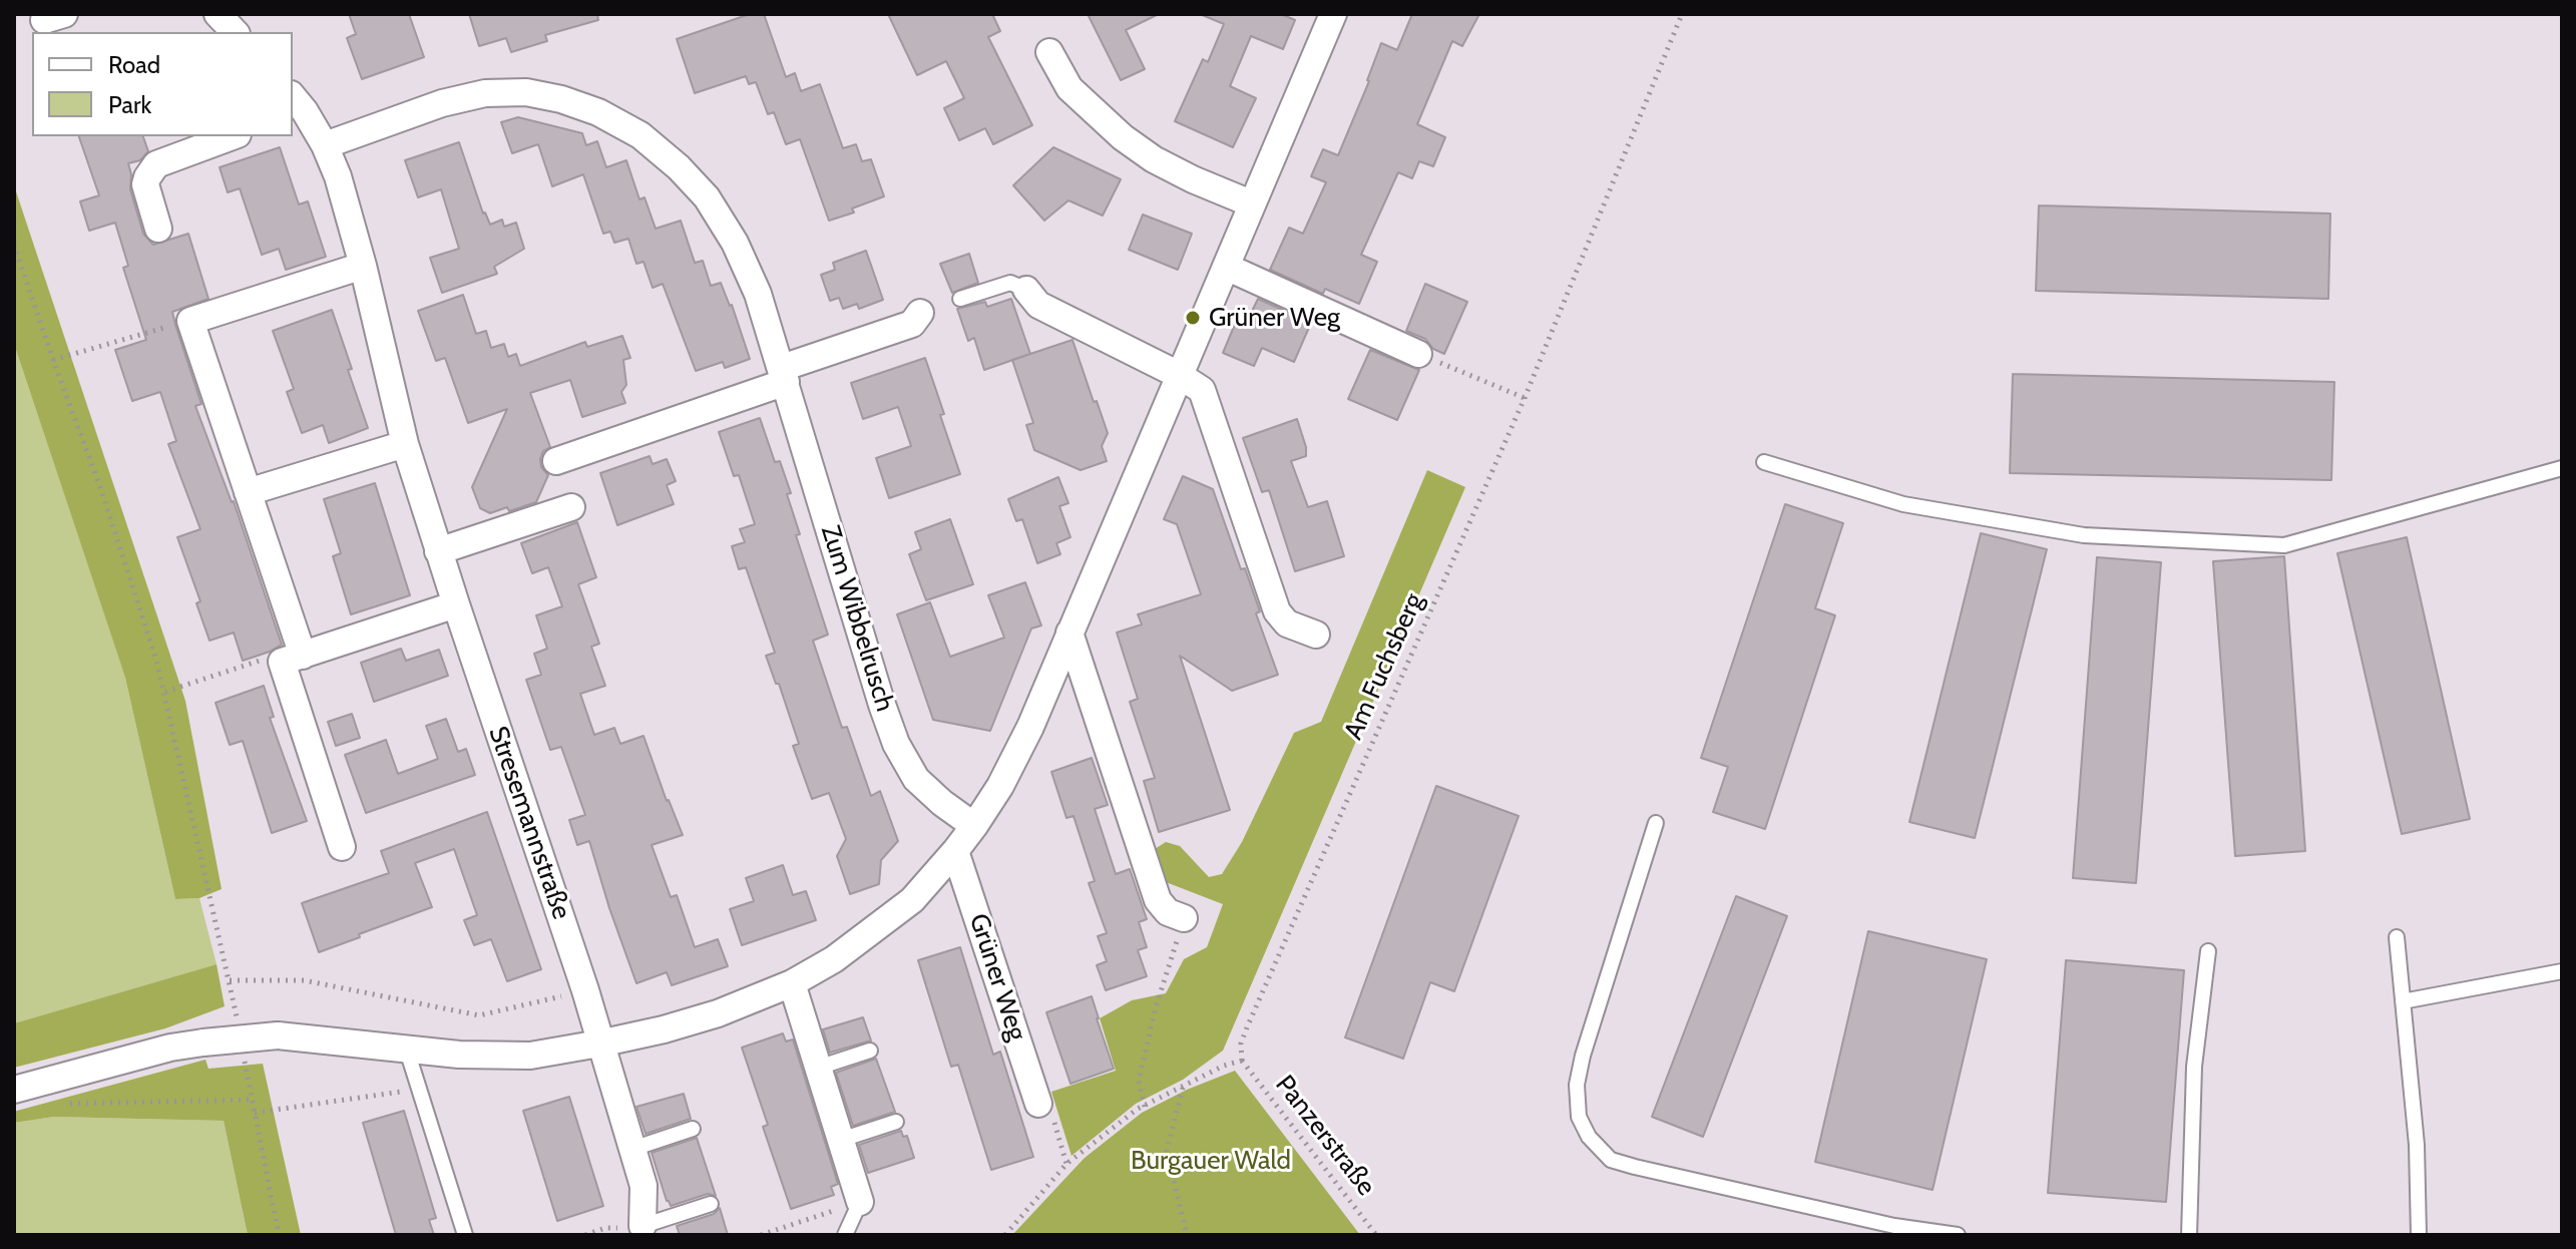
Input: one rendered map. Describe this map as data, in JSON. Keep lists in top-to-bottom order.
{
  "streets": {
    "street": ["Zum Wibbelrusch", "Stresemannstraße", "Grüner Weg"],
    "path": ["Am Fuchsberg", "Panzerstraße"]
  },
  "crossings": [
    ["Zum Wibbelrusch", "Stresemannstraße"],
    ["Am Fuchsberg", "Panzerstraße"]
  ],
  "parks": ["Burgauer Wald"],
  "places": ["Grüner Weg"],
  "legend": ["Road", "Park"]
}
